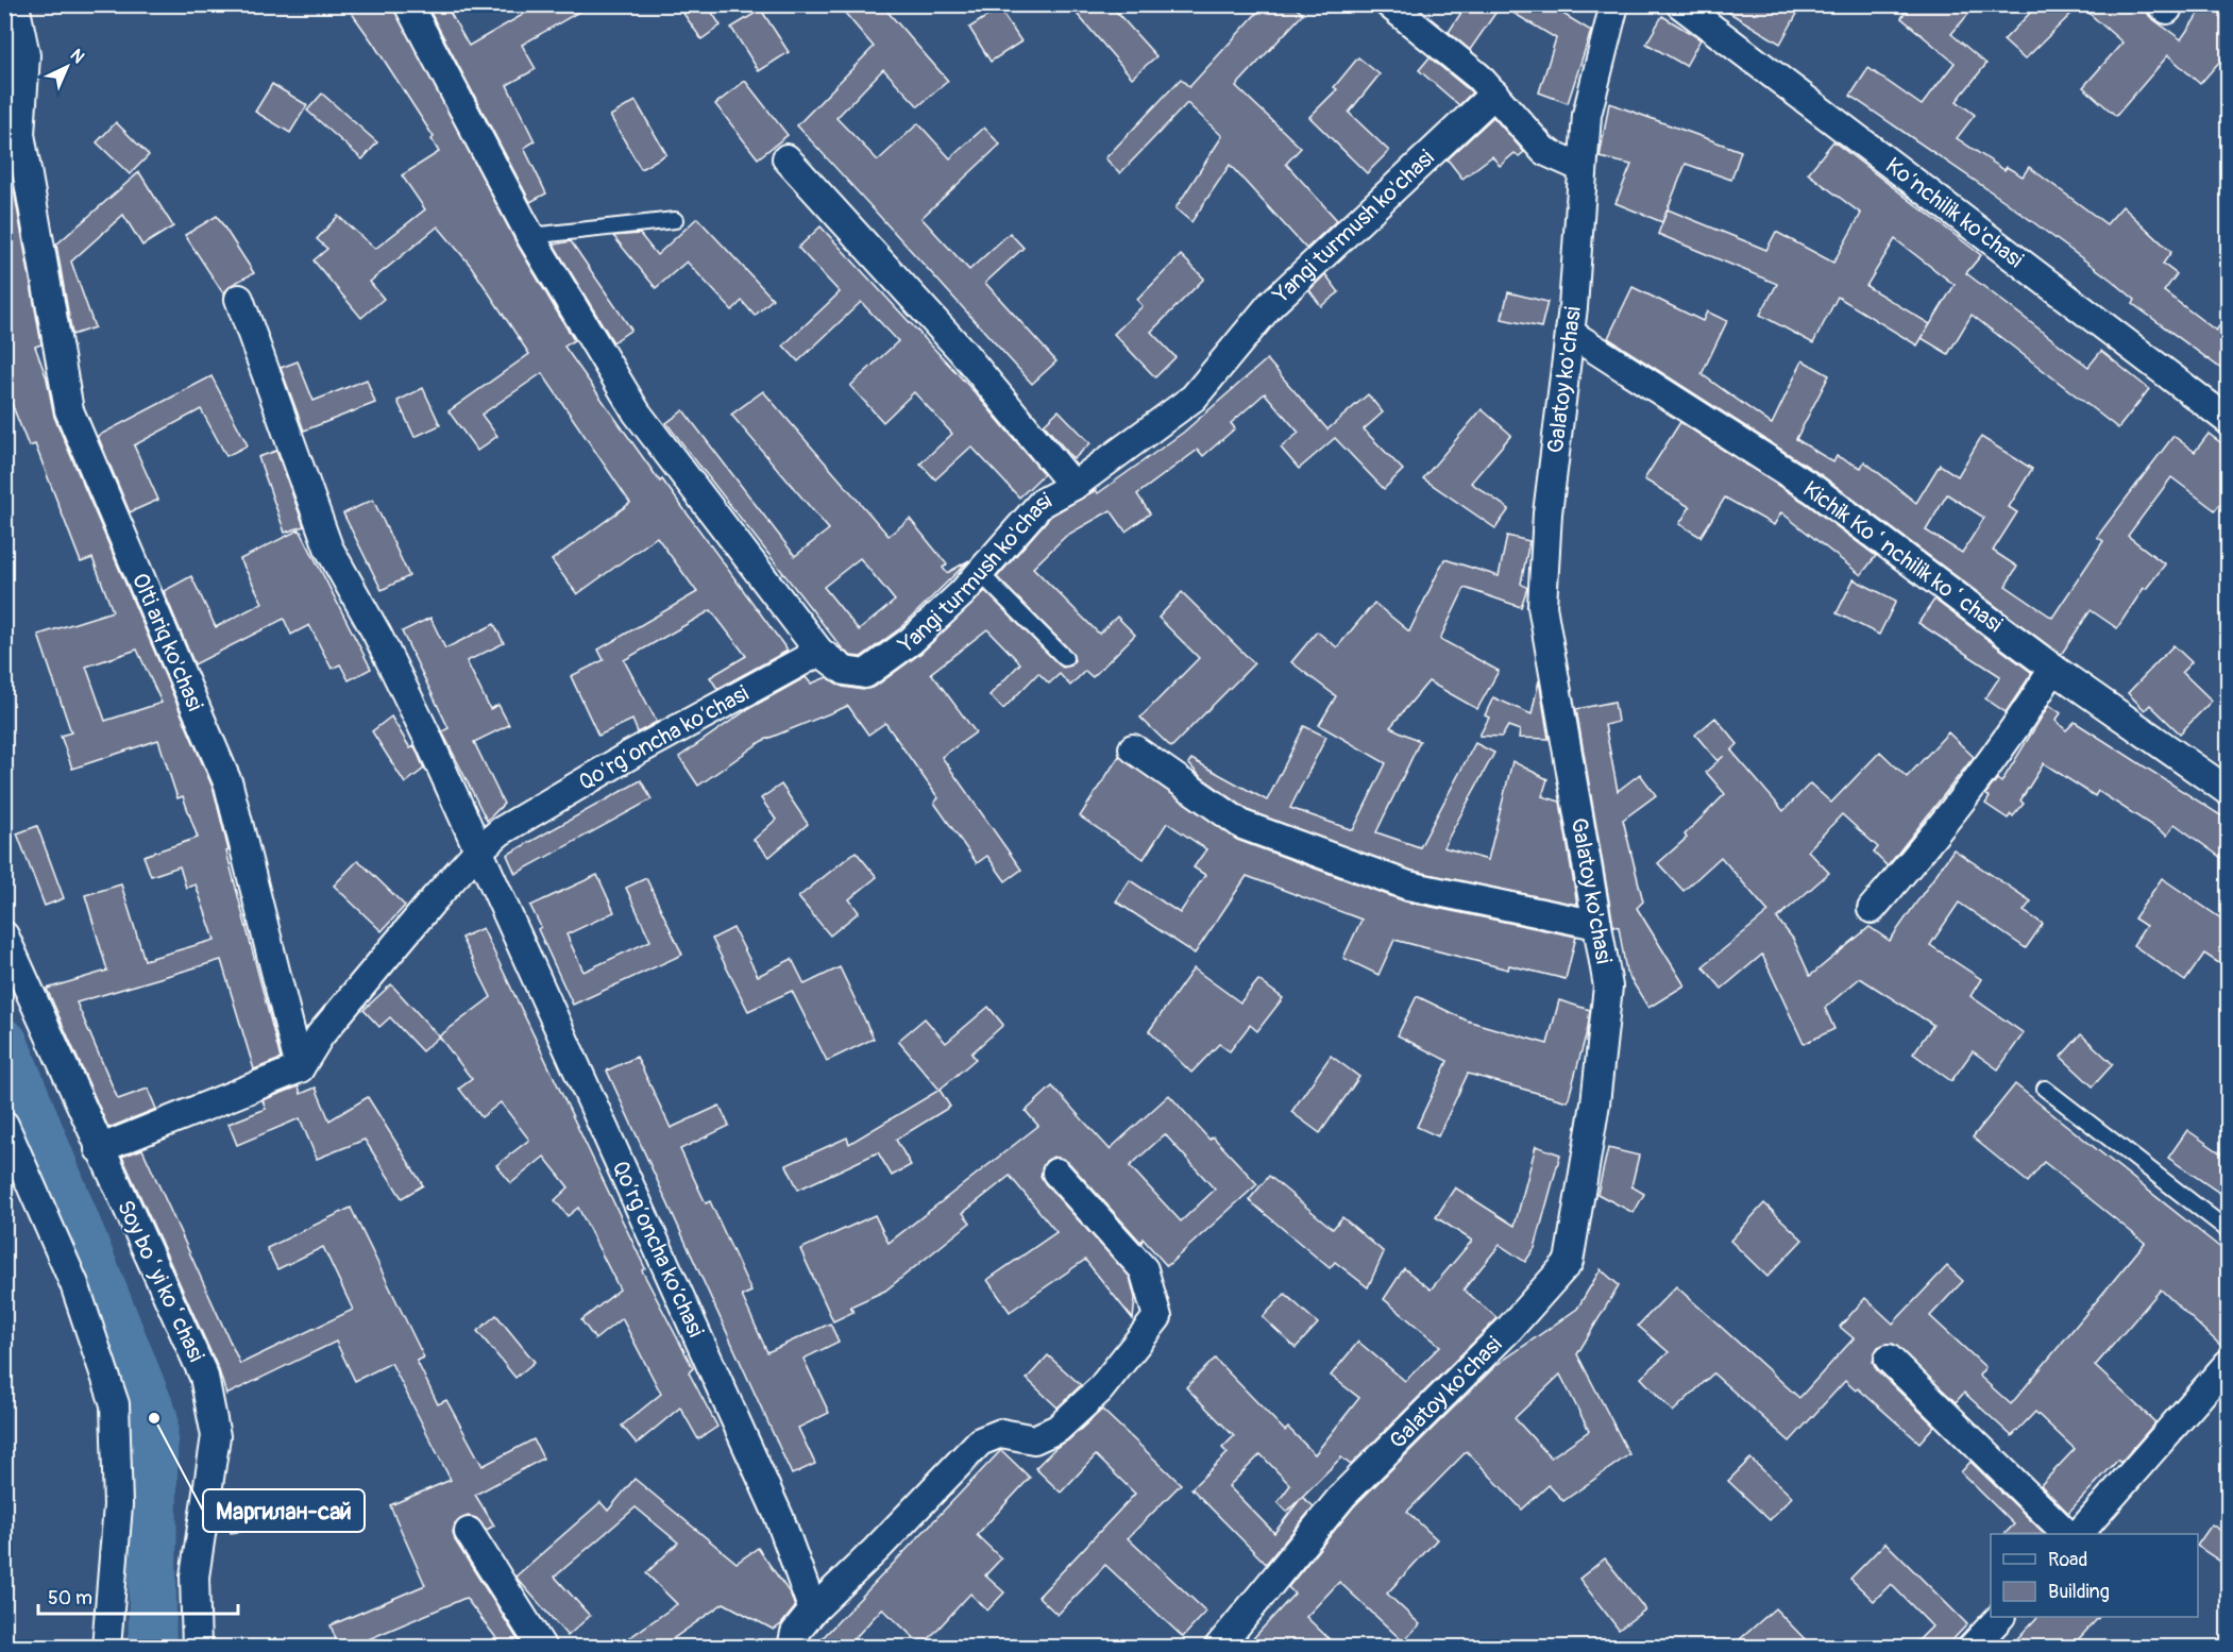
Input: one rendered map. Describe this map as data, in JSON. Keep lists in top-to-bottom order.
{
  "streets": {
    "street": [
      "Ko‘nchilik ko'chasi",
      "Yangi turmush ko'chasi",
      "Galatoy ko'chasi",
      "Kichik Koʻnchilik koʻchasi",
      "Olti ariq ko'chasi",
      "Qo‘rg‘oncha ko‘chasi",
      "Soy boʻyi koʻchasi"
    ]
  },
  "crossings": [
    ["Yangi turmush ko'chasi", "Qo‘rg‘oncha ko‘chasi"],
    ["Galatoy ko'chasi", "Kichik Koʻnchilik koʻchasi"],
    ["Olti ariq ko'chasi", "Qo‘rg‘oncha ko‘chasi"]
  ],
  "places": ["Маргилан-сай"],
  "legend": ["Road", "Building"],
  "scale_bar": "50 m",
  "north": "top right"
}
